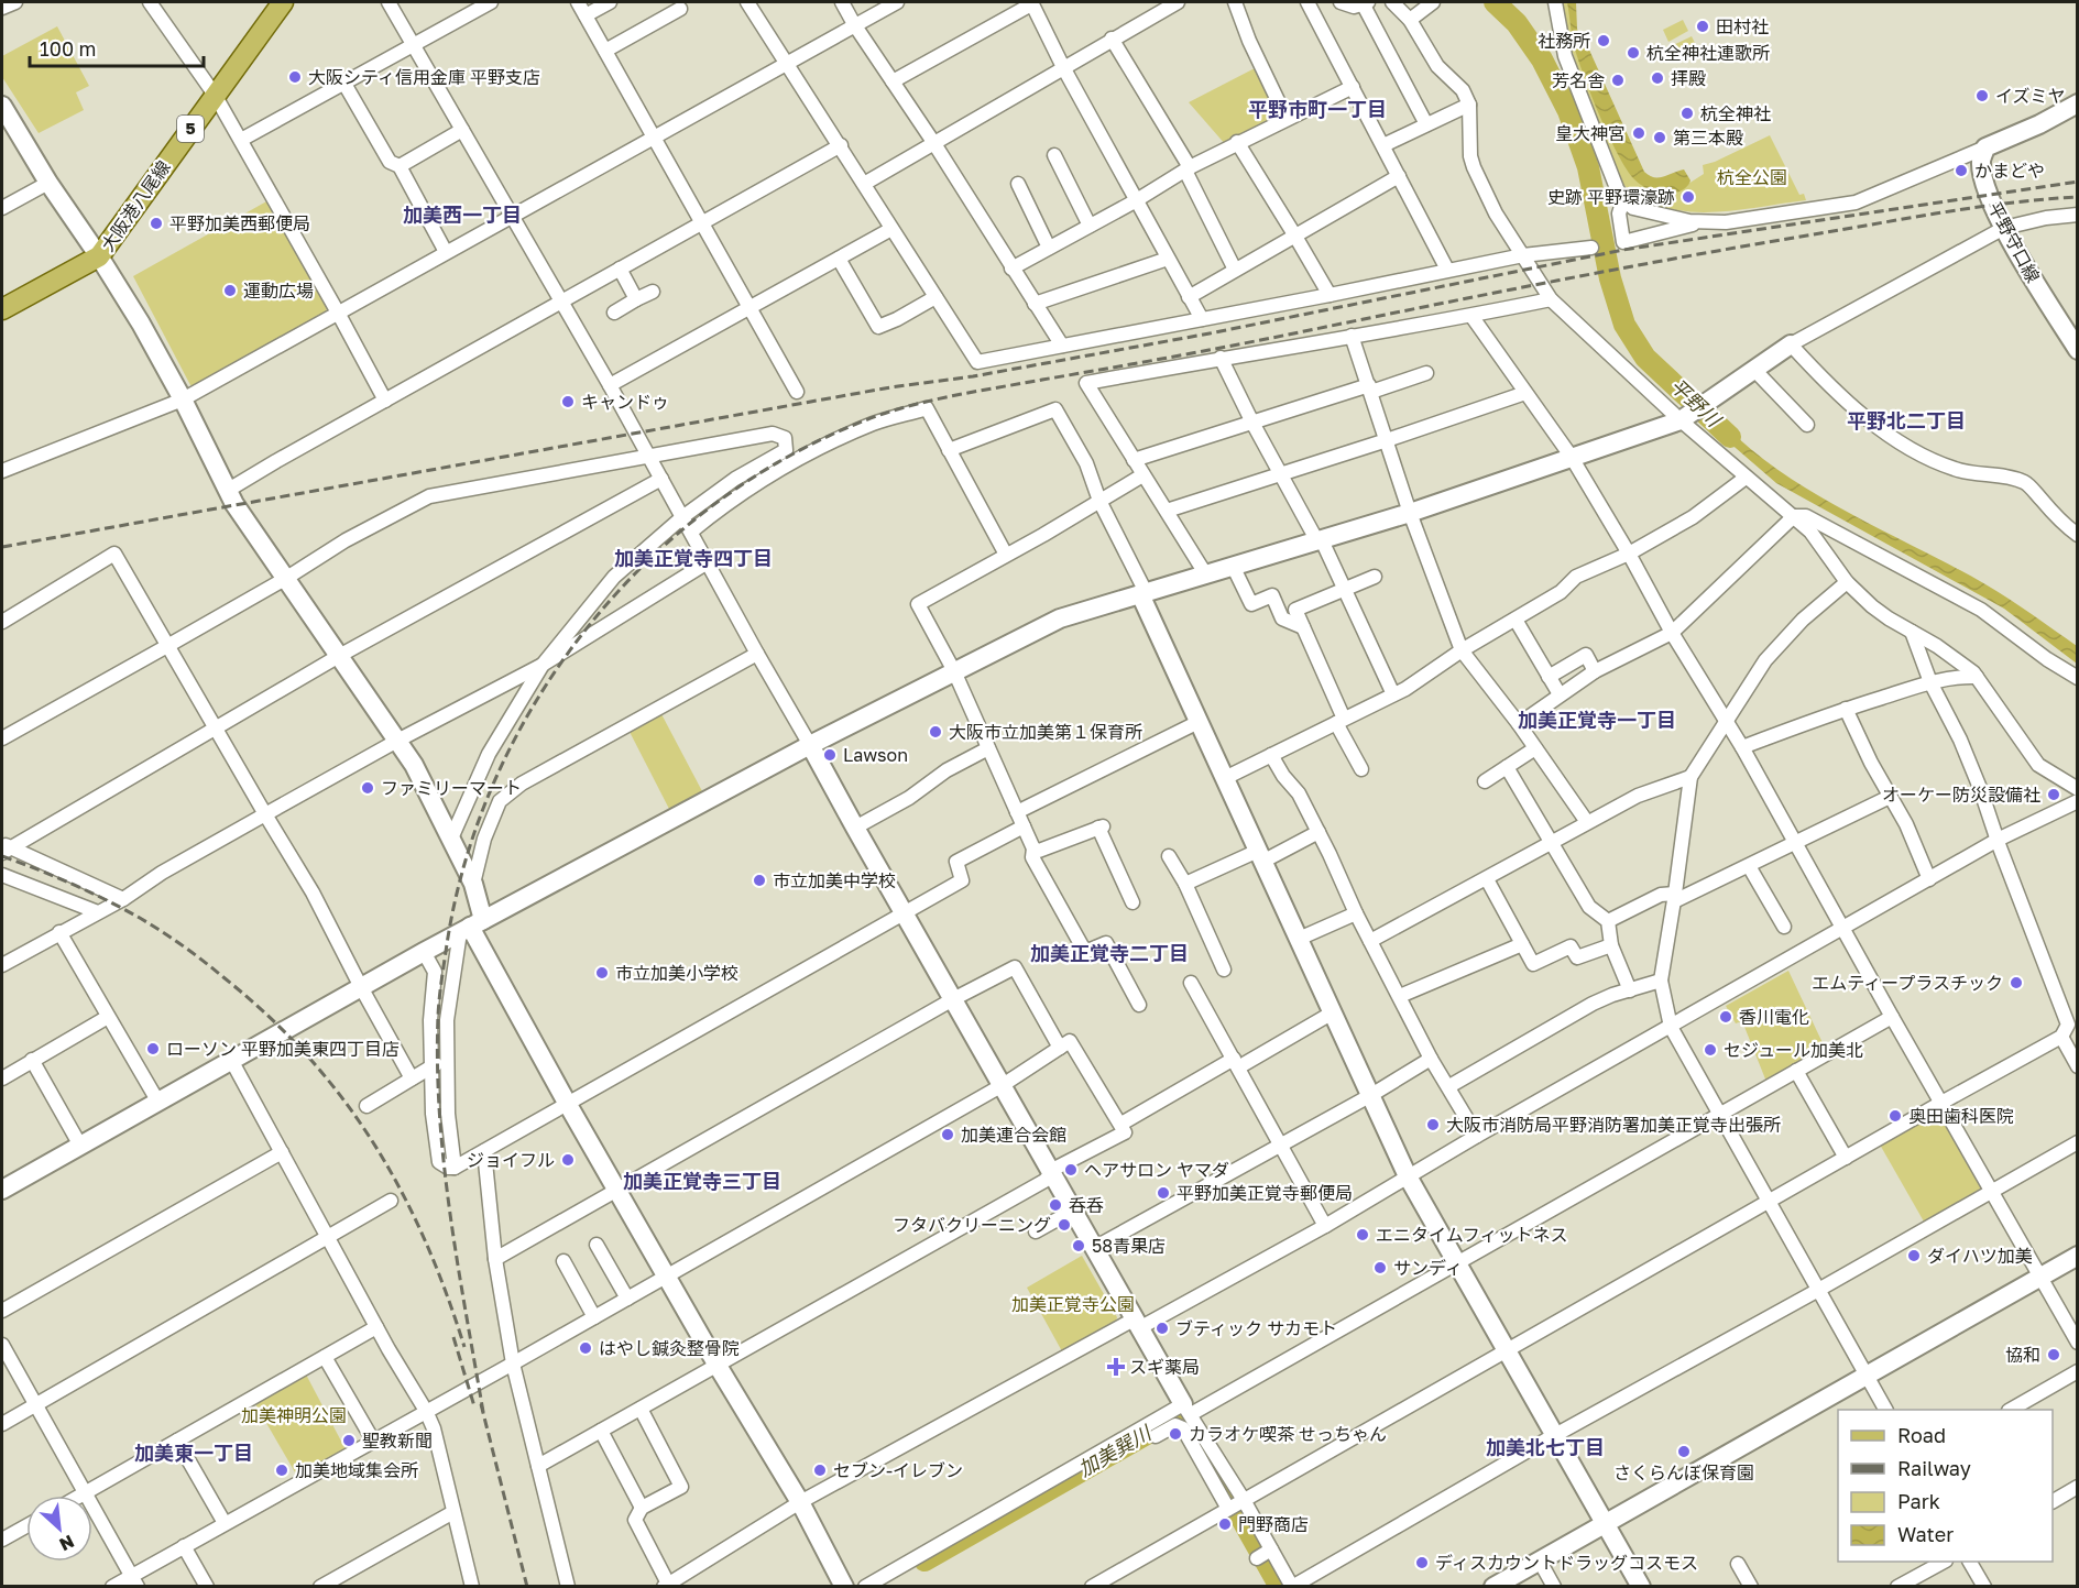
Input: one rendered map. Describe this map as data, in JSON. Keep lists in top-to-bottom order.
{
  "streets": {
    "main road": ["5", "大阪港八尾線"],
    "street": ["平野守口線"]
  },
  "districts": [
    "平野市町一丁目",
    "加美西一丁目",
    "平野北二丁目",
    "加美正覚寺四丁目",
    "加美正覚寺一丁目",
    "加美正覚寺二丁目",
    "加美正覚寺三丁目",
    "加美北七丁目",
    "加美東一丁目"
  ],
  "water": ["平野川", "加美巽川"],
  "parks": ["杭全公園", "加美正覚寺公園", "加美神明公園"],
  "places": {
    "other": [
      "田村社",
      "社務所",
      "杭全神社連歌所",
      "大阪シティ信用金庫 平野支店",
      "拝殿",
      "芳名舎",
      "イズミヤ",
      "杭全神社",
      "皇大神宮",
      "第三本殿",
      "かまどや",
      "史跡 平野環濠跡",
      "平野加美西郵便局",
      "運動広場",
      "キャンドゥ",
      "大阪市立加美第１保育所",
      "Lawson",
      "ファミリーマート",
      "オーケー防災設備社",
      "市立加美中学校",
      "市立加美小学校",
      "エムティープラスチック",
      "香川電化",
      "ローソン 平野加美東四丁目店",
      "セジュール加美北",
      "奥田歯科医院",
      "大阪市消防局平野消防署加美正覚寺出張所",
      "加美連合会館",
      "ジョイフル",
      "ヘアサロン ヤマダ",
      "平野加美正覚寺郵便局",
      "呑呑",
      "フタバクリーニング",
      "エニタイムフィットネス",
      "58青果店",
      "ダイハツ加美",
      "サンディ",
      "ブティック サカモト",
      "はやし鍼灸整骨院",
      "協和",
      "カラオケ喫茶 せっちゃん",
      "聖教新聞",
      "さくらんぼ保育園",
      "加美地域集会所",
      "セブン-イレブン",
      "門野商店",
      "ディスカウントドラッグコスモス"
    ],
    "health": ["スギ薬局"]
  },
  "legend": [
    "Road",
    "Railway",
    "Park",
    "Water"
  ],
  "scale_bar": "100 m",
  "north": "bottom right"
}
